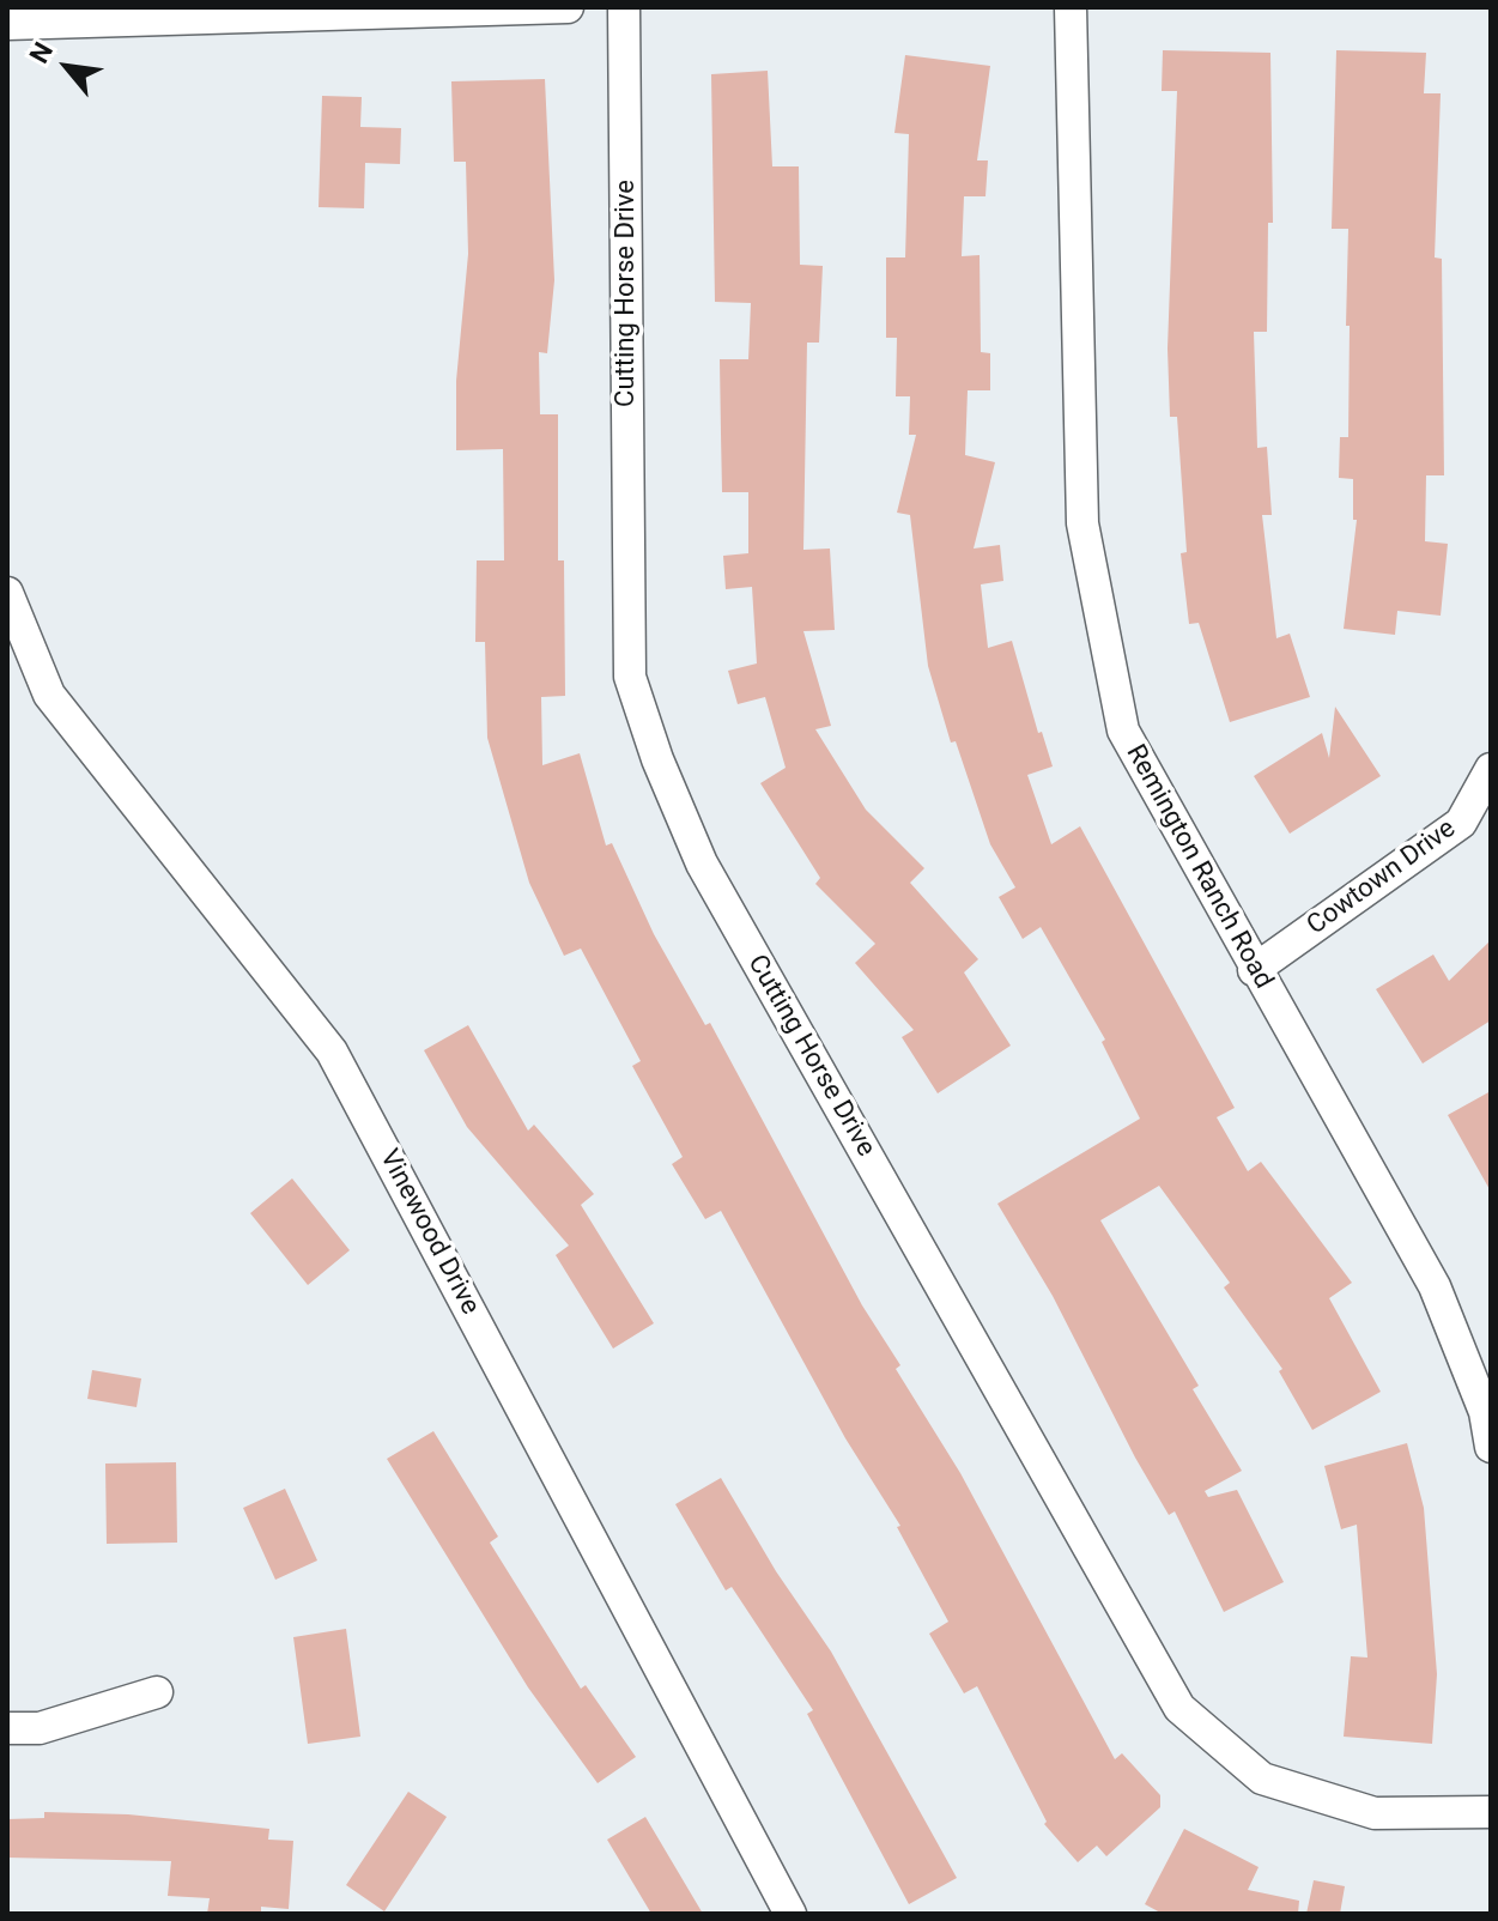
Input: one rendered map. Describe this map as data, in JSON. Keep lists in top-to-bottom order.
{
  "streets": {
    "street": [
      "Cutting Horse Drive",
      "Remington Ranch Road",
      "Cowtown Drive",
      "Vinewood Drive"
    ]
  },
  "crossings": [
    ["Remington Ranch Road", "Cowtown Drive"]
  ],
  "north": "top left"
}
